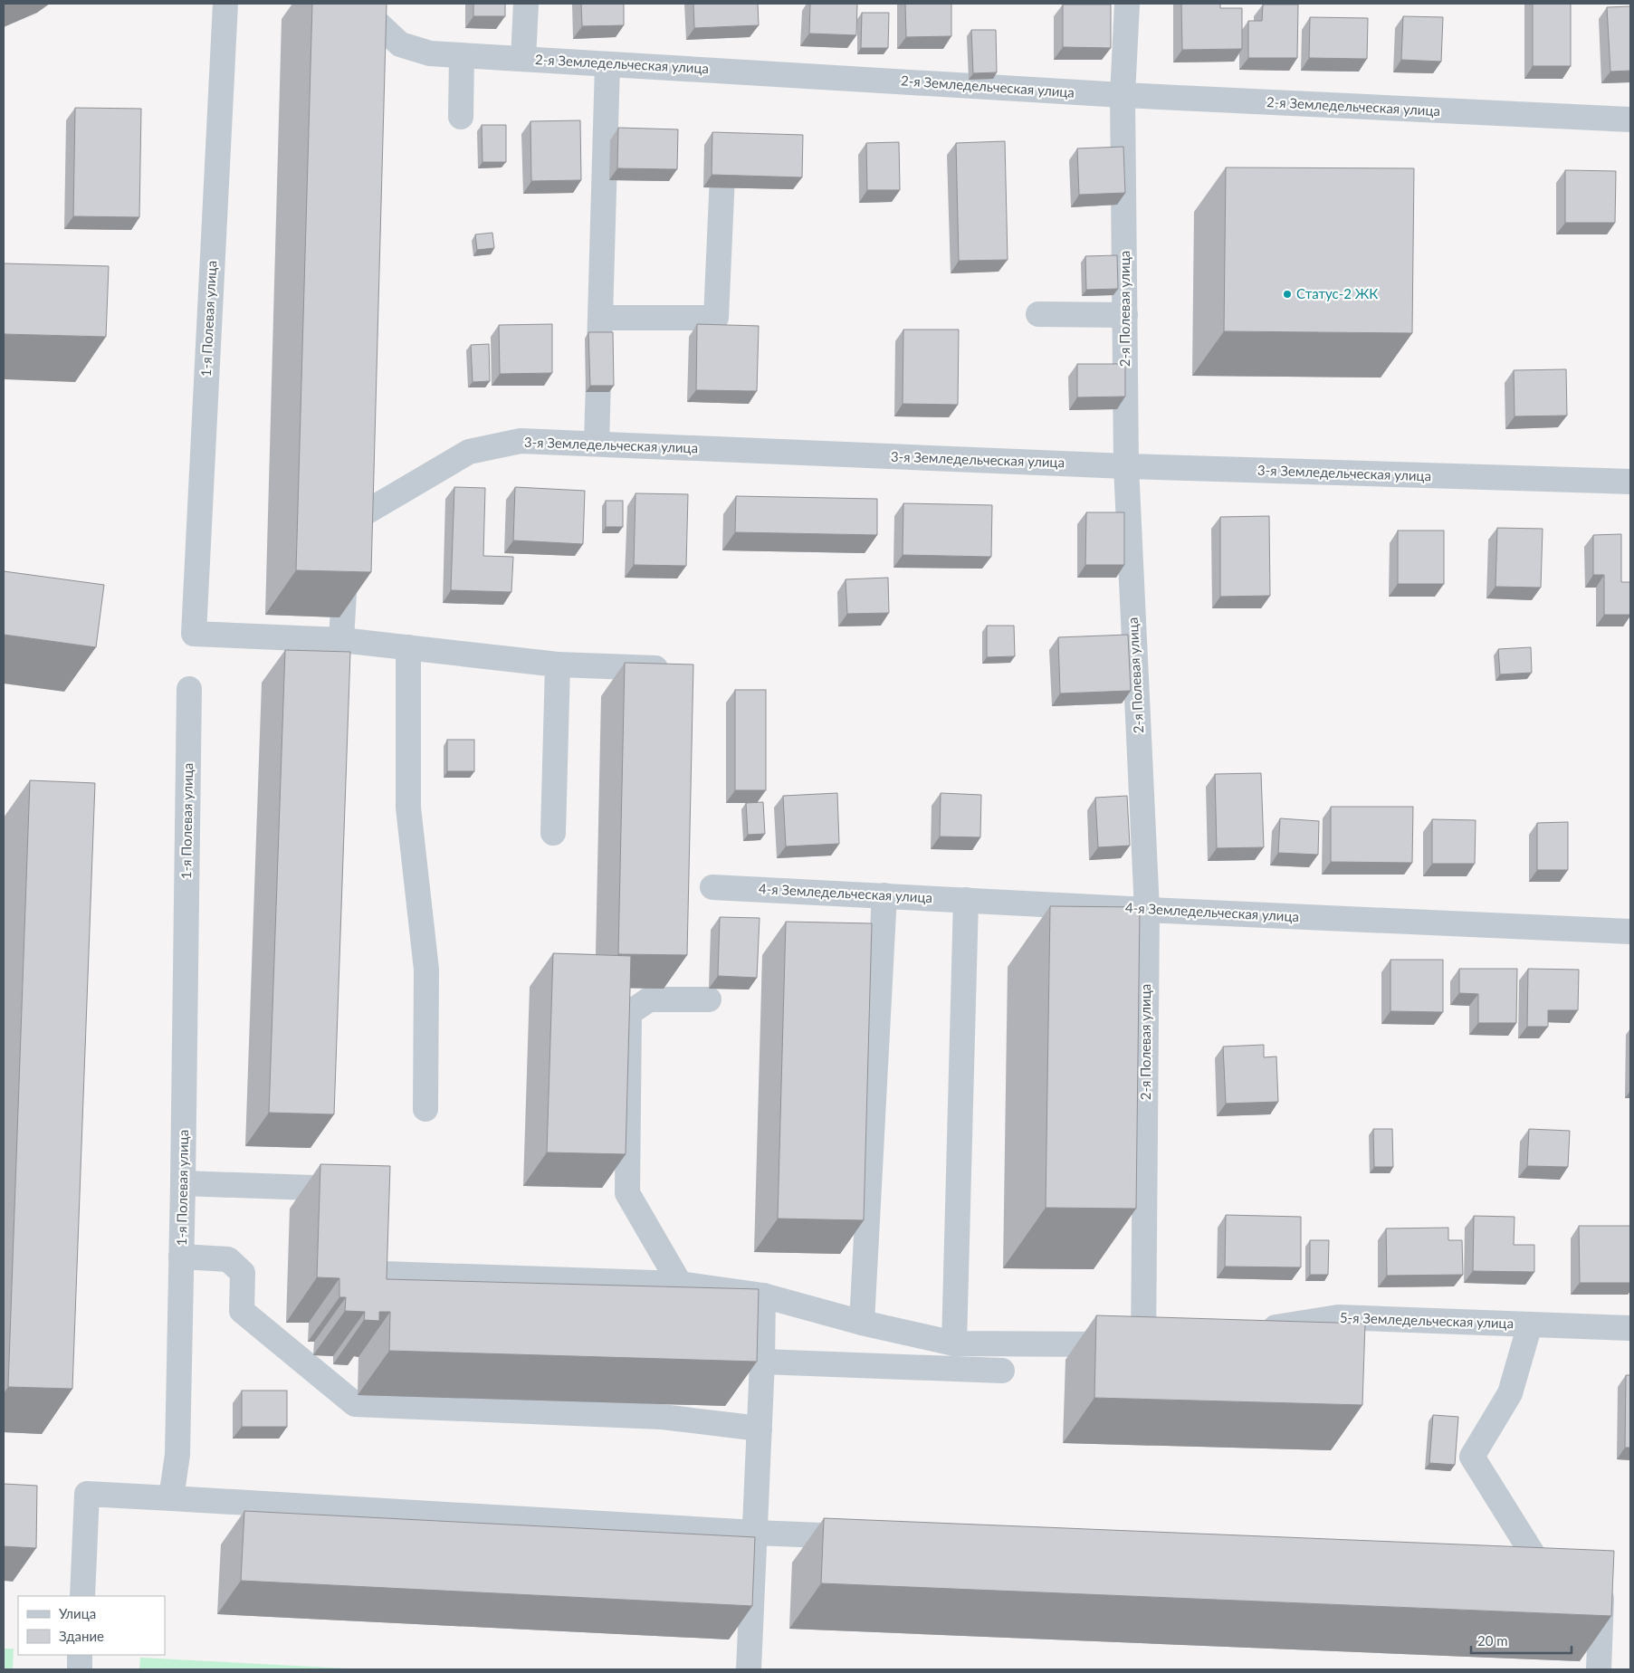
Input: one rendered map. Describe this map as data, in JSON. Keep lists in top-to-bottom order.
{
  "streets": {
    "street": [
      "2-я Земледельческая улица",
      "2-я Полевая улица",
      "1-я Полевая улица",
      "3-я Земледельческая улица",
      "4-я Земледельческая улица",
      "5-я Земледельческая улица"
    ]
  },
  "crossings": [
    ["2-я Земледельческая улица", "2-я Полевая улица"],
    ["2-я Полевая улица", "3-я Земледельческая улица"],
    ["2-я Полевая улица", "4-я Земледельческая улица"]
  ],
  "places": ["Статус-2 ЖК"],
  "legend": ["Улица", "Здание"],
  "scale_bar": "20 m"
}
